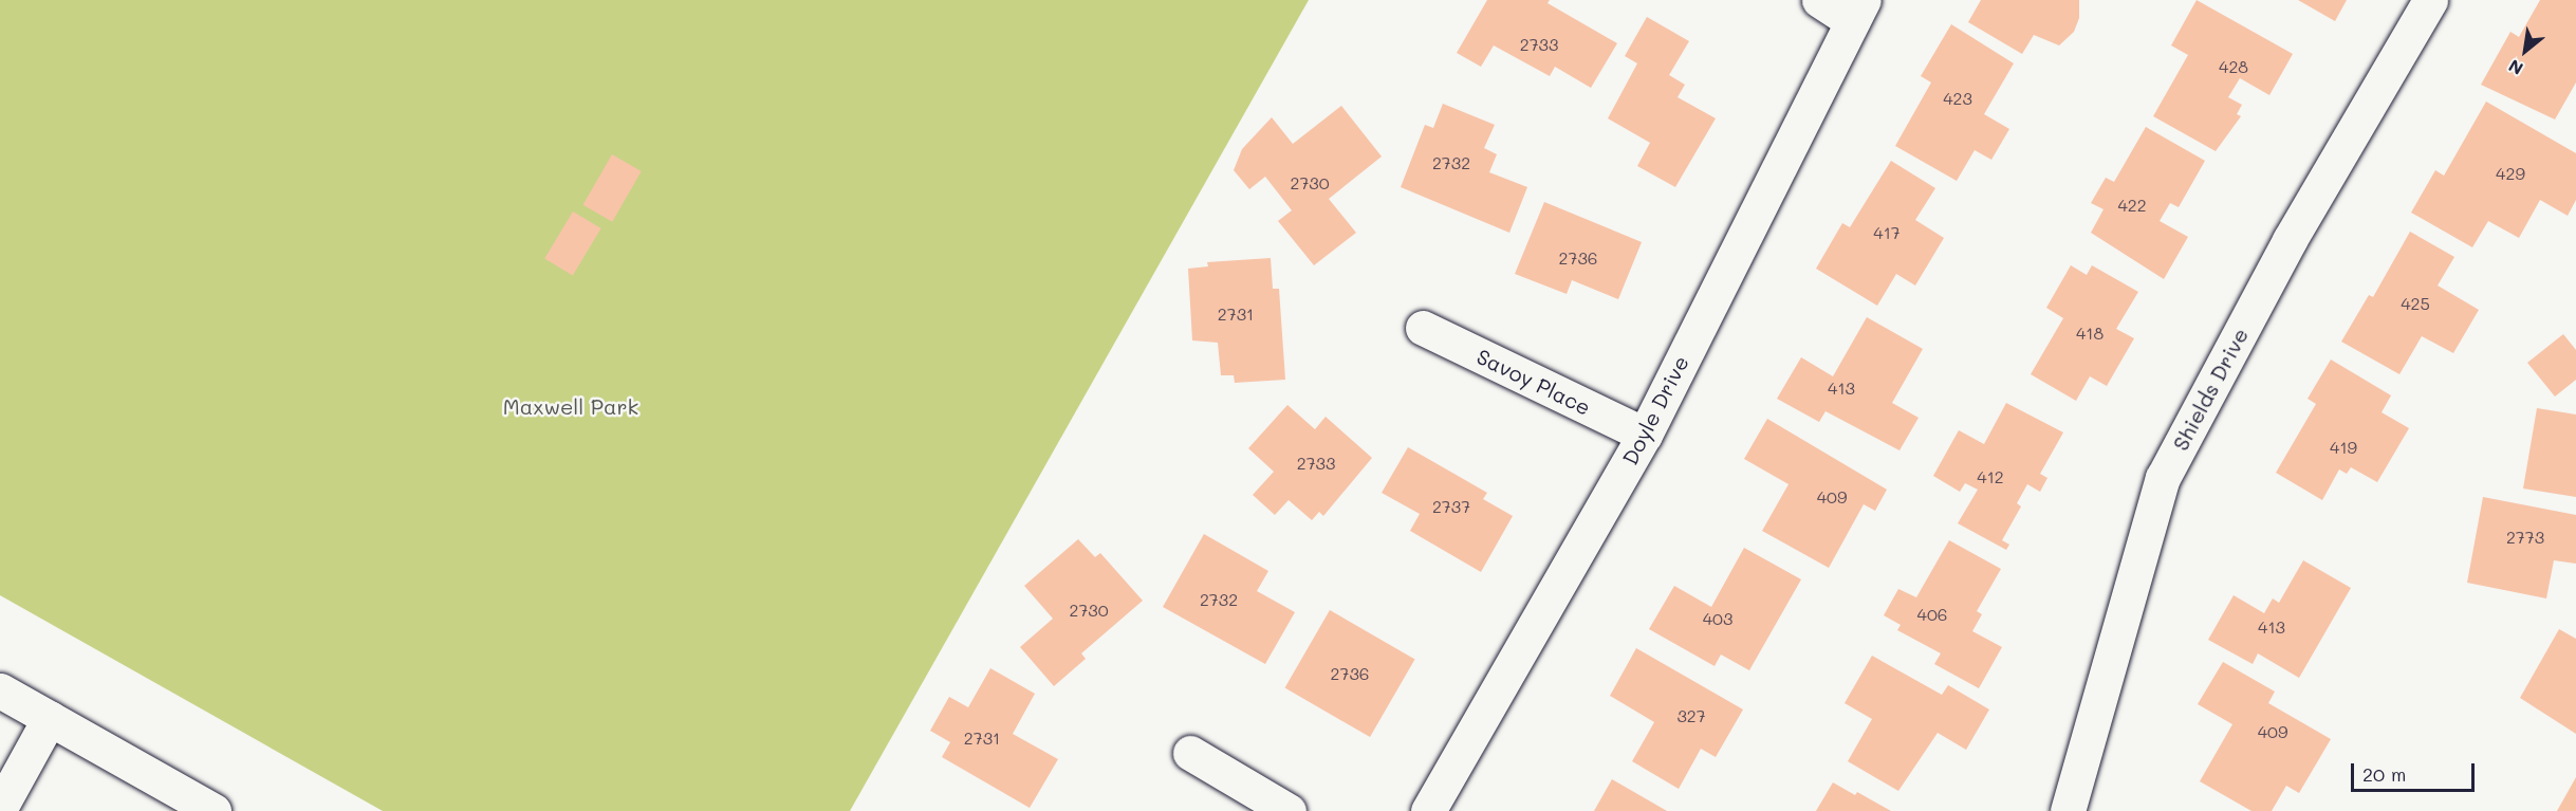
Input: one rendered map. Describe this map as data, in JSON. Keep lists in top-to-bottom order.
{
  "streets": {
    "street": ["Savoy Place", "Shields Drive", "Doyle Drive"]
  },
  "crossings": [
    ["Savoy Place", "Doyle Drive"]
  ],
  "parks": ["Maxwell Park"],
  "house_numbers": [
    "2733",
    "428",
    "423",
    "2732",
    "429",
    "2730",
    "422",
    "417",
    "2736",
    "425",
    "2731",
    "418",
    "413",
    "419",
    "2733",
    "412",
    "409",
    "2737",
    "2773",
    "2732",
    "2730",
    "406",
    "403",
    "413",
    "2736",
    "327",
    "409",
    "2731"
  ],
  "scale_bar": "20 m",
  "north": "bottom left"
}
